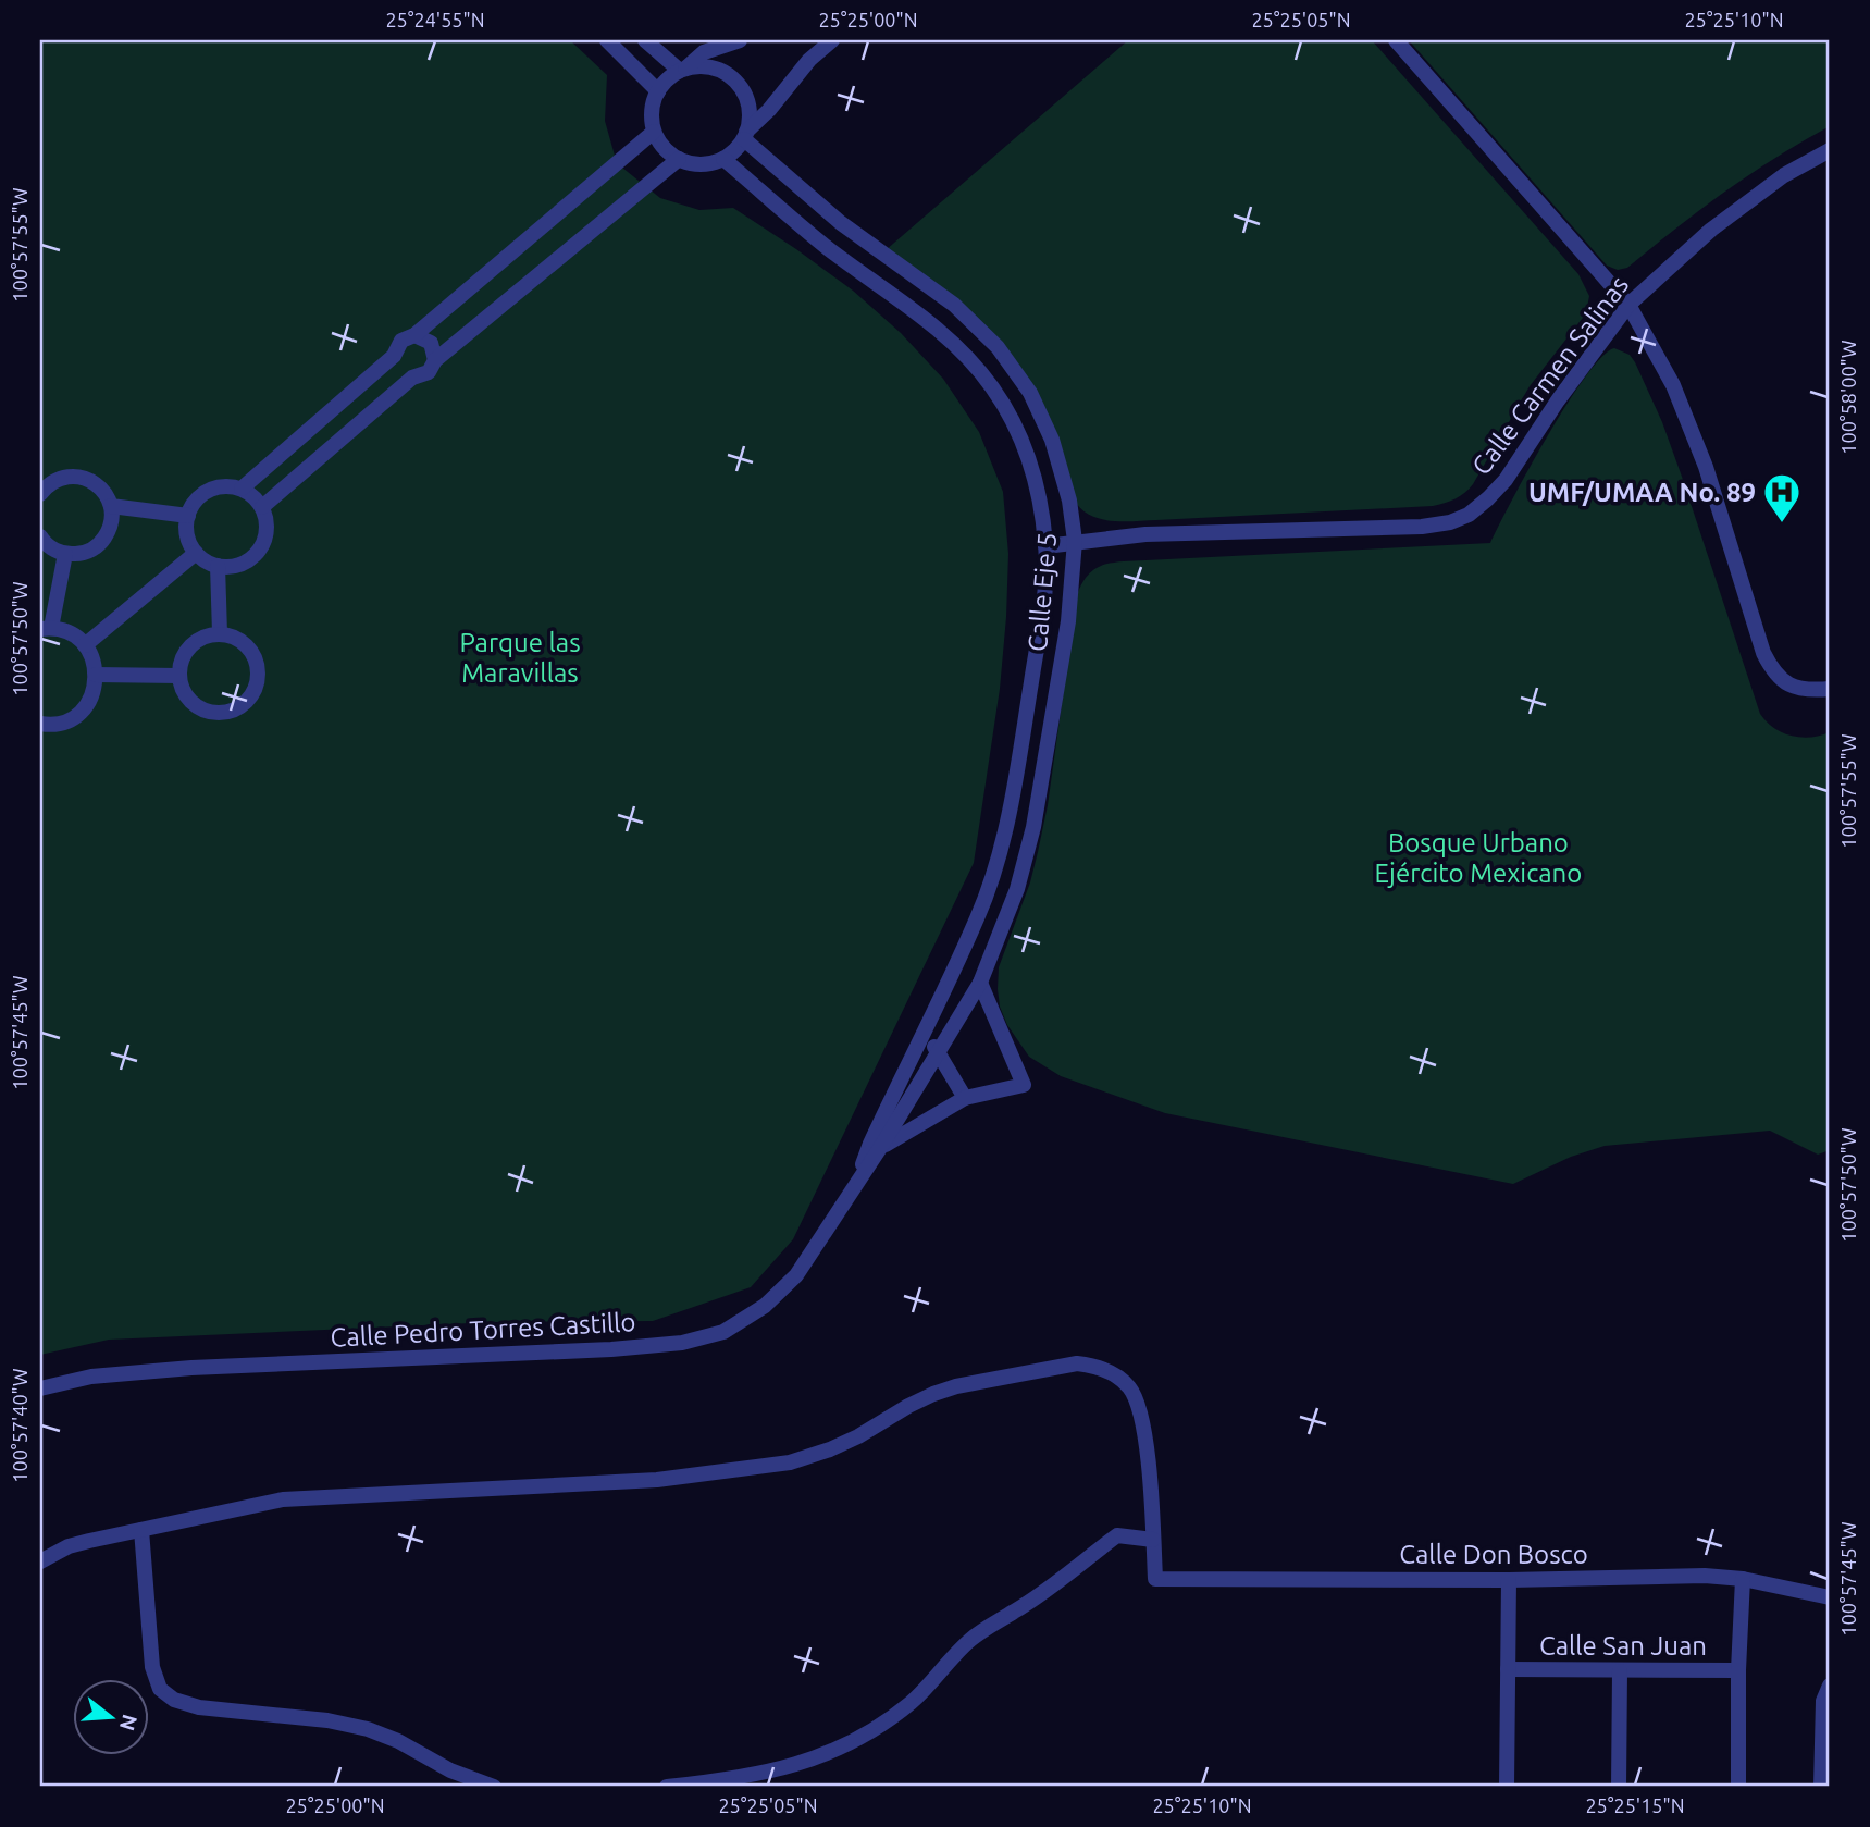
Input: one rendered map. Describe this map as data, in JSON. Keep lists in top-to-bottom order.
{
  "streets": {
    "street": [
      "Calle Carmen Salinas",
      "Calle Eje 5",
      "Calle Pedro Torres Castillo",
      "Calle Don Bosco",
      "Calle San Juan"
    ]
  },
  "crossings": [
    ["Calle Carmen Salinas", "Calle Eje 5"],
    ["Calle Eje 5", "Calle Pedro Torres Castillo"]
  ],
  "parks": ["Parque las Maravillas", "Bosque Urbano Ejército Mexicano"],
  "places": {
    "hospital": ["UMF/UMAA No. 89"]
  },
  "north": "right",
  "coordinates": [
    "25°24'55\"N",
    "25°25'00\"N",
    "25°25'05\"N",
    "25°25'10\"N",
    "100°57'55\"W",
    "100°58'00\"W",
    "100°57'50\"W",
    "100°57'45\"W",
    "100°57'40\"W",
    "25°25'15\"N"
  ]
}
